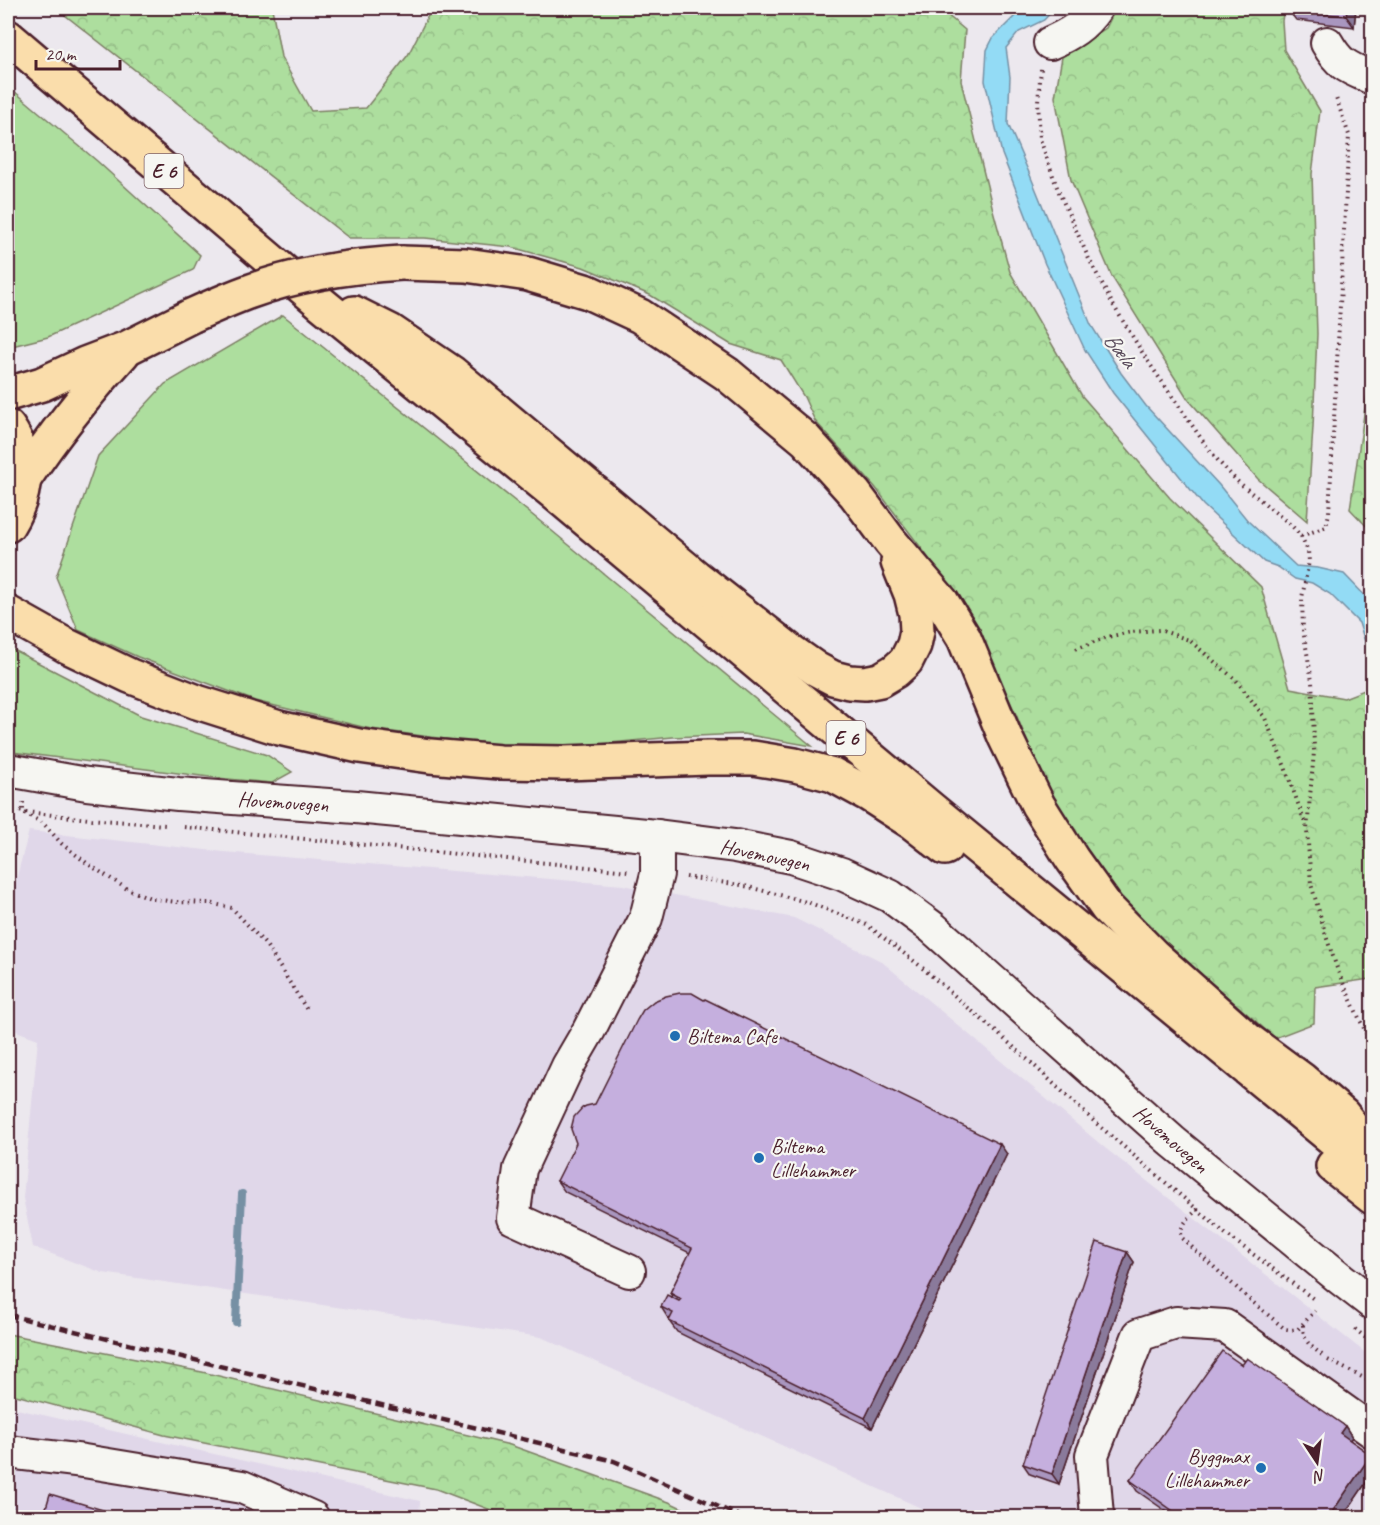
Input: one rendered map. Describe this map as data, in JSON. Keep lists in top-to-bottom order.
{
  "streets": {
    "main road": ["E 6"],
    "street": ["Hovemovegen"]
  },
  "water": ["Bæla"],
  "places": ["Biltema Cafe", "Biltema Lillehammer", "Byggmax Lillehammer"],
  "scale_bar": "20 m",
  "north": "bottom"
}
